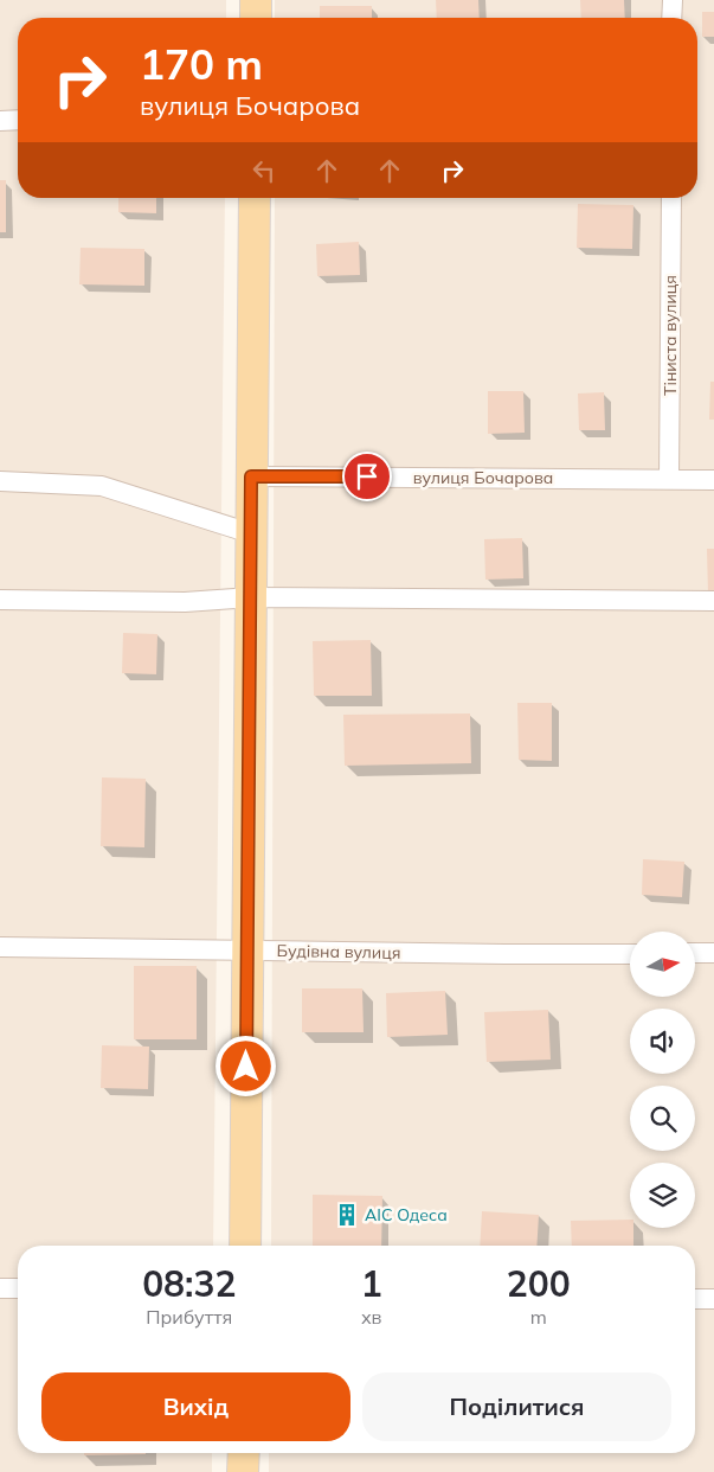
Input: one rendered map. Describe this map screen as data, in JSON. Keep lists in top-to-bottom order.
{
  "streets": {
    "street": ["Тіниста вулиця", "вулиця Бочарова", "Будівна вулиця"]
  },
  "crossings": [
    ["Тіниста вулиця", "вулиця Бочарова"]
  ],
  "places": {
    "building": ["АІС Одеса"]
  },
  "north": "right",
  "page": {
    "turn": ["170 m", "вулиця Бочарова"],
    "eta": [
      "08:32",
      "Прибуття",
      "1",
      "хв",
      "200",
      "m"
    ],
    "buttons": ["Вихід", "Поділитися"]
  }
}
